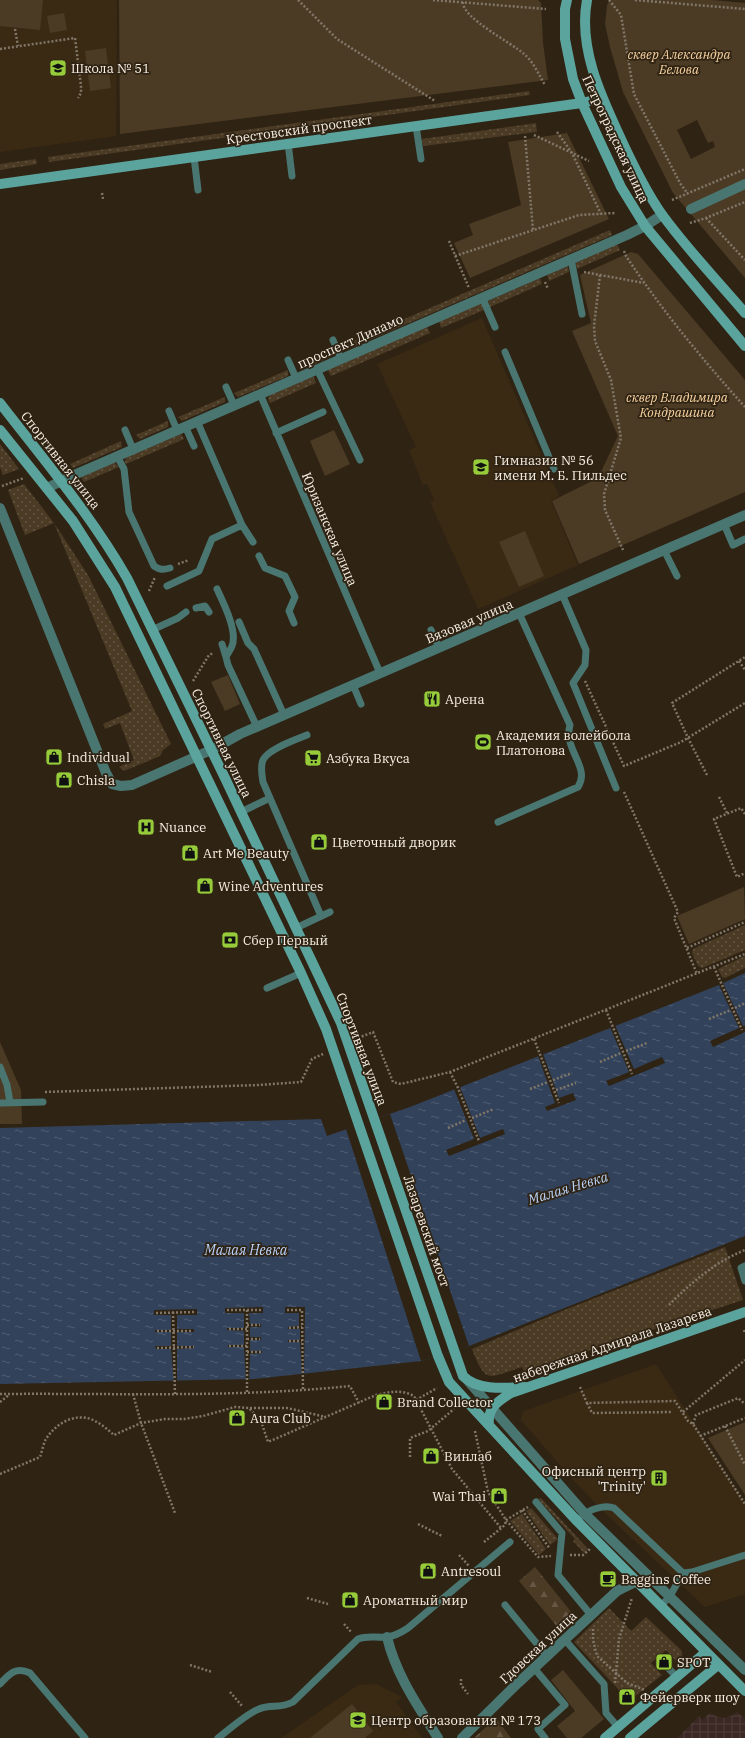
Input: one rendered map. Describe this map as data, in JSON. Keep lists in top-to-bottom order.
{
  "streets": {
    "street": [
      "Крестовский проспект",
      "Петроградская улица",
      "проспект Динамо",
      "Спортивная улица",
      "Вязовая улица",
      "Лазаревский мост",
      "набережная Адмирала Лазарева",
      "Гдовская улица"
    ],
    "lane": ["Юризанская улица"]
  },
  "crossings": [
    ["Крестовский проспект", "Петроградская улица"],
    ["Петроградская улица", "проспект Динамо"],
    ["проспект Динамо", "Спортивная улица"],
    ["проспект Динамо", "Юризанская улица"],
    ["Спортивная улица", "Вязовая улица"],
    ["Спортивная улица", "Лазаревский мост"],
    ["Юризанская улица", "Вязовая улица"]
  ],
  "water": ["Малая Невка"],
  "parks": ["сквер Александра Белова", "сквер Владимира Кондрашина"],
  "places": {
    "school or university": ["Школа № 51", "Гимназия № 56 имени М. Б. Пильдес", "Центр образования № 173"],
    "restaurant": ["Арена"],
    "sports": ["Академия волейбола Платонова"],
    "shop": [
      "Individual",
      "Chisla",
      "Цветочный дворик",
      "Art Me Beauty",
      "Wine Adventures",
      "Brand Collector",
      "Aura Club",
      "Винлаб",
      "Wai Thai",
      "Antresoul",
      "Ароматный мир",
      "SPOT",
      "Фейерверк шоу"
    ],
    "supermarket": ["Азбука Вкуса"],
    "hospital": ["Nuance"],
    "bank": ["Сбер Первый"],
    "building": ["Офисный центр 'Trinity'"],
    "cafe": ["Baggins Coffee"]
  }
}
